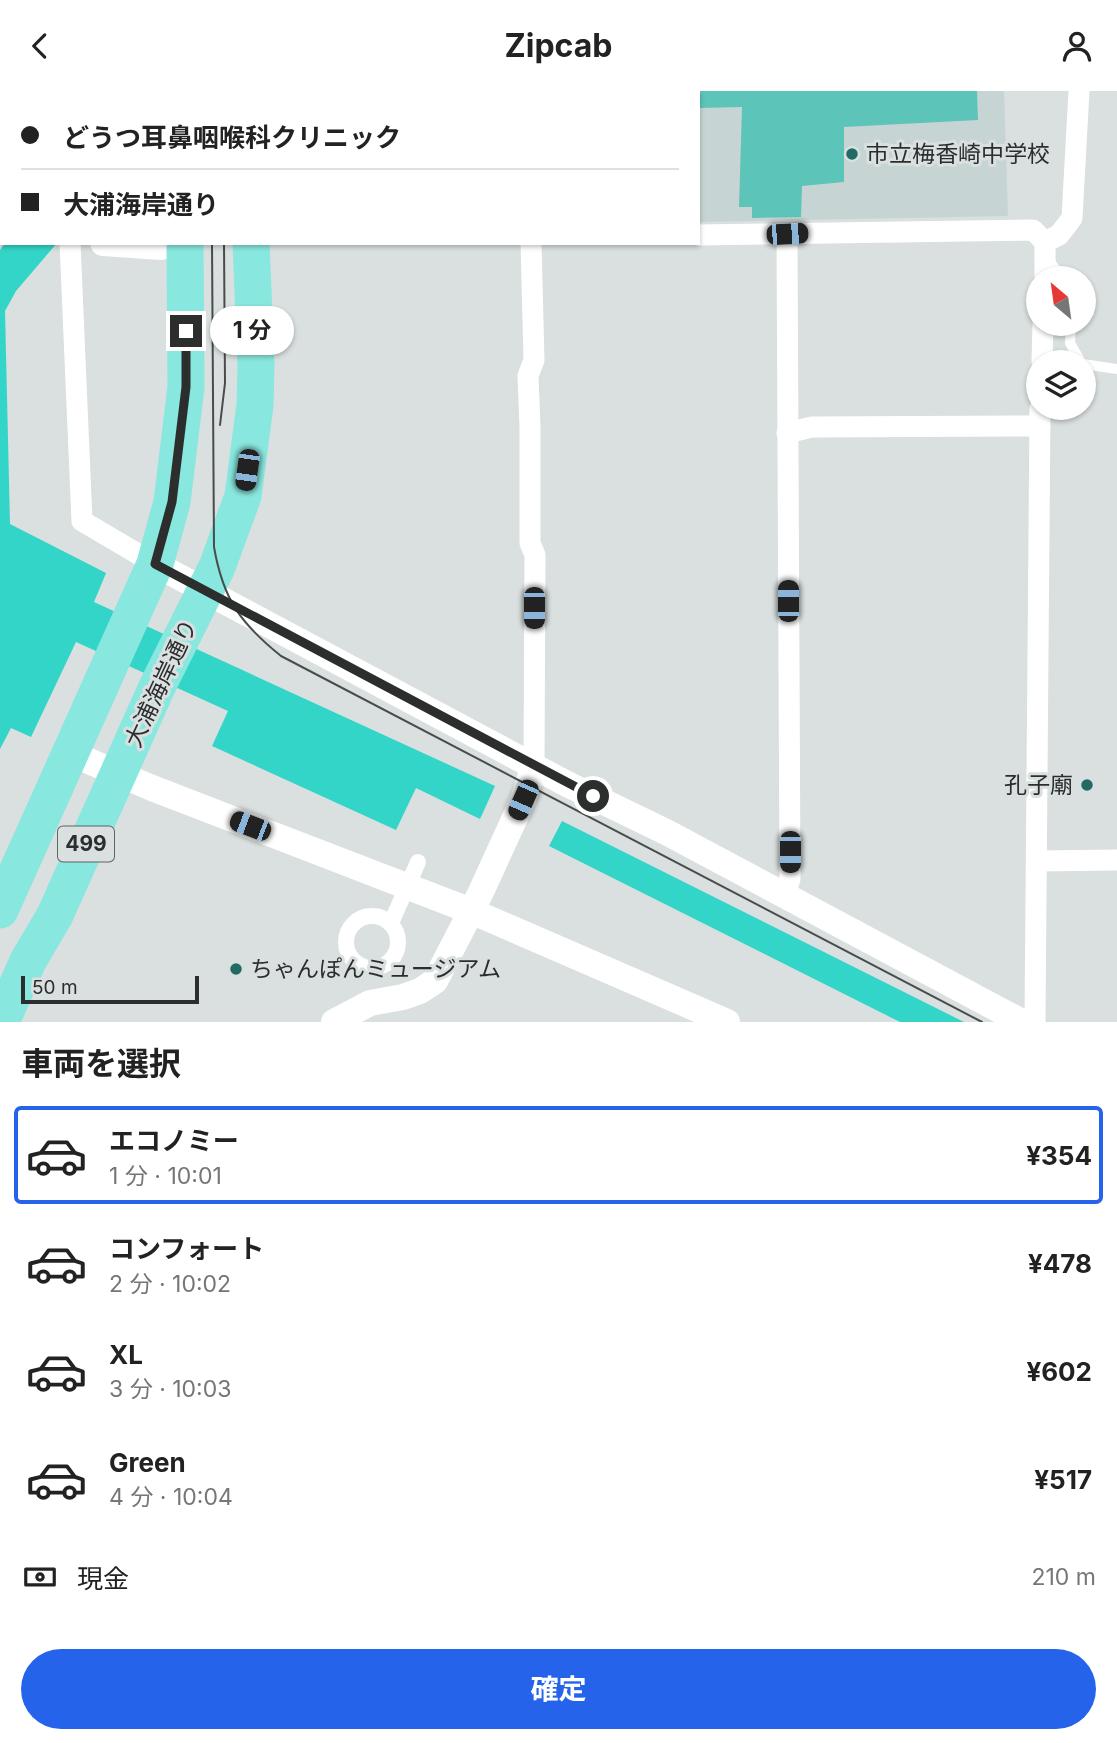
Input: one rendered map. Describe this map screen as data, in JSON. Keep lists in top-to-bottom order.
{
  "streets": {
    "highway": ["大浦海岸通り", "499"]
  },
  "places": ["市立梅香崎中学校", "孔子廟", "ちゃんぽんミュージアム"],
  "scale_bar": "50 m",
  "north": "top left",
  "page": {
    "header": "Zipcab",
    "banner": ["どうつ耳鼻咽喉科クリニック", "大浦海岸通り"],
    "bubble": "1 分",
    "scale": "50 m",
    "heading": "車両を選択",
    "list": [
      {
        "name": "エコノミー",
        "note": "1 分 · 10:01",
        "value": "¥354"
      },
      {
        "name": "コンフォート",
        "note": "2 分 · 10:02",
        "value": "¥478"
      },
      {
        "name": "XL",
        "note": "3 分 · 10:03",
        "value": "¥602"
      },
      {
        "name": "Green",
        "note": "4 分 · 10:04",
        "value": "¥517"
      }
    ],
    "pay": ["現金", "210 m"],
    "buttons": "確定"
  }
}
